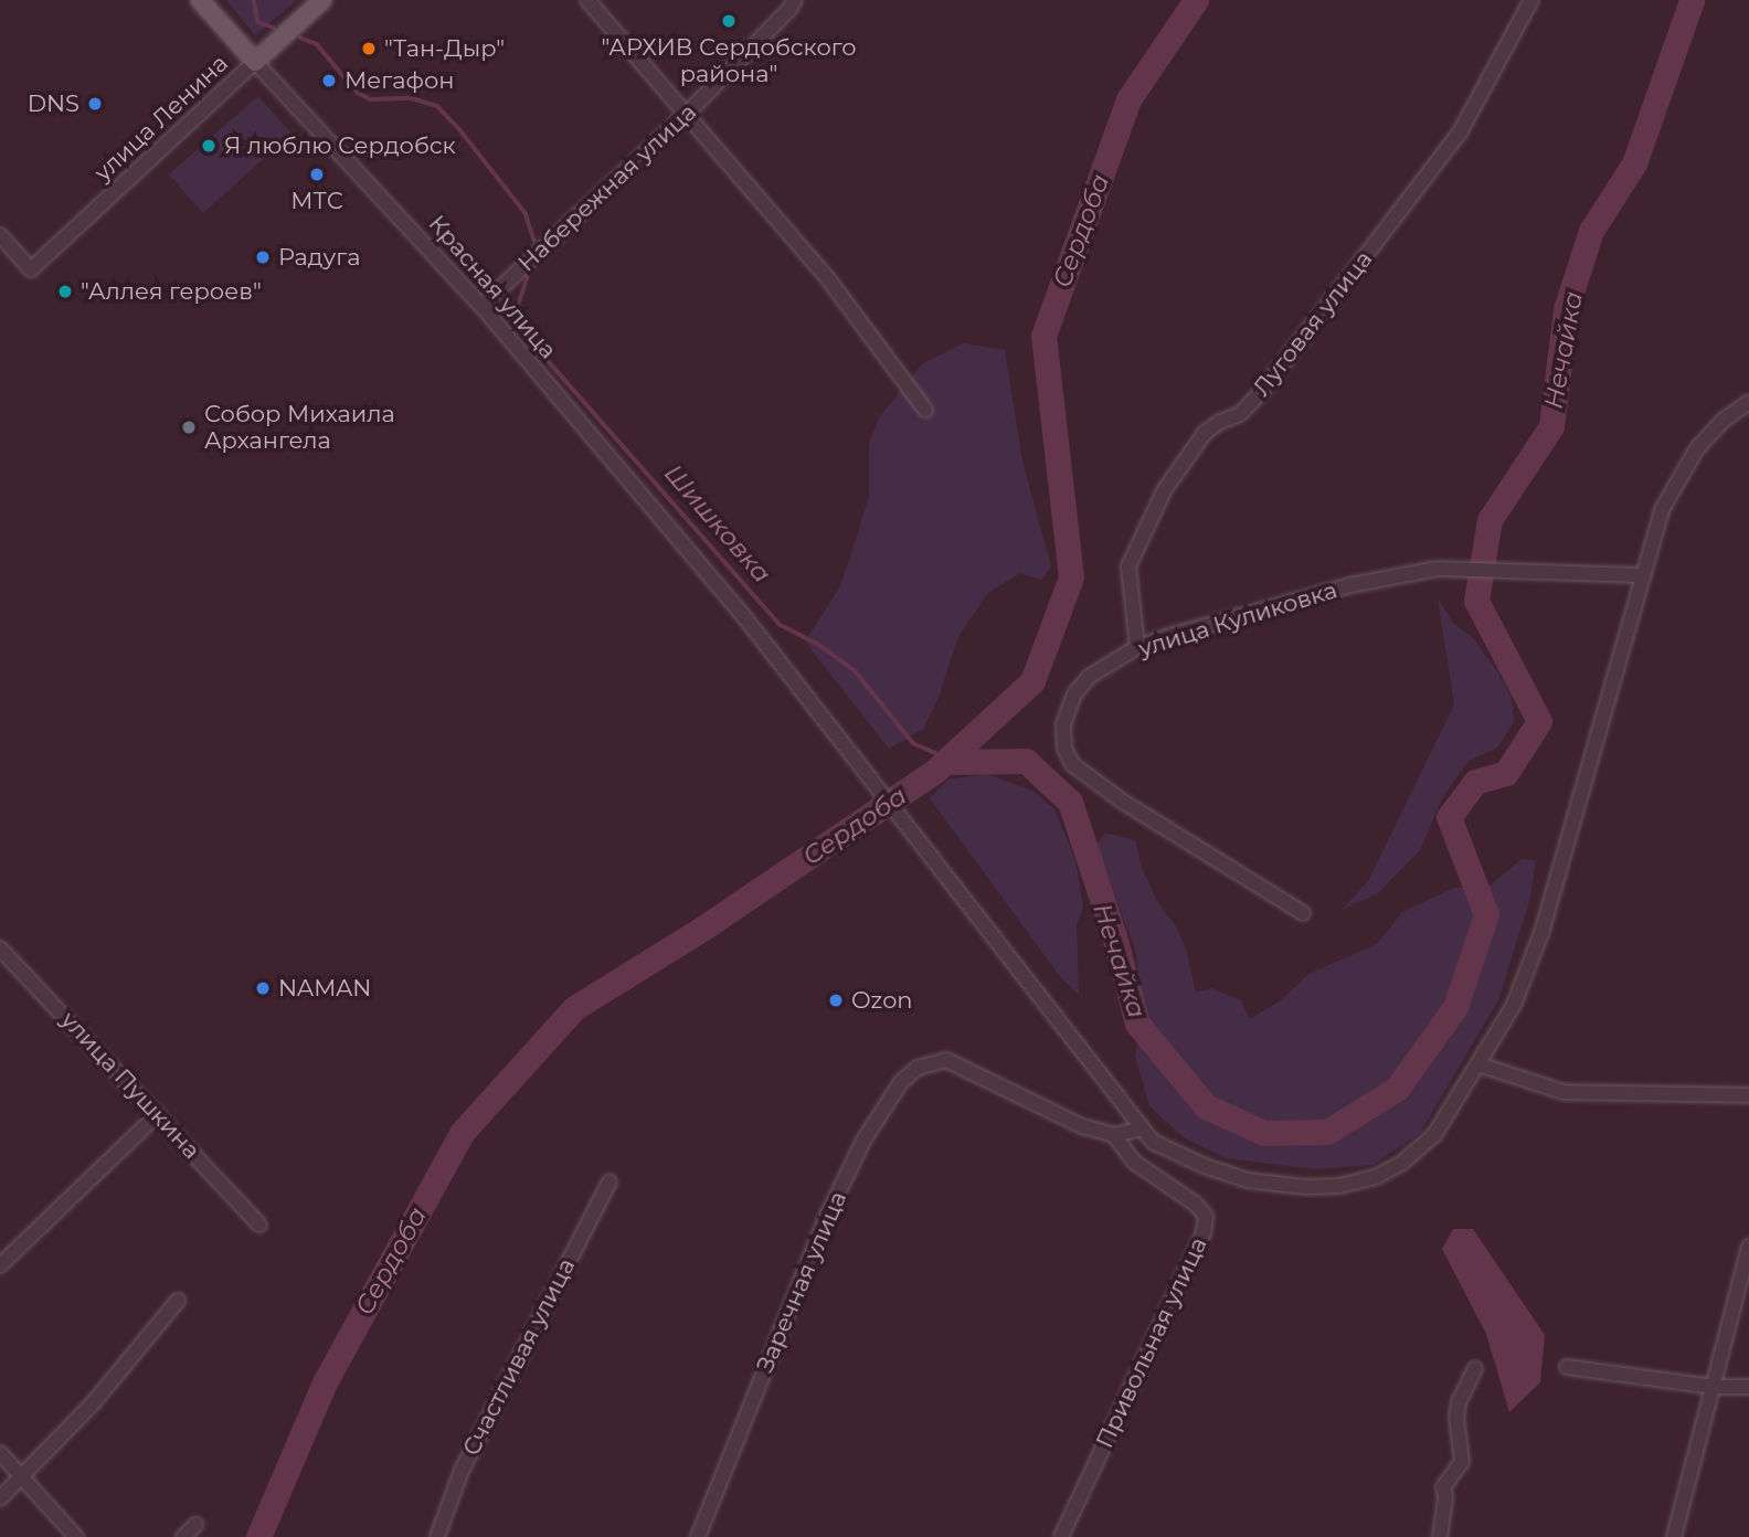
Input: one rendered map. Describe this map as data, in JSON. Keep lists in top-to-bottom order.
{
  "streets": {
    "main road": ["улица Ленина", "Красная улица"],
    "street": [
      "Набережная улица",
      "Луговая улица",
      "улица Куликовка",
      "улица Пушкина",
      "Заречная улица",
      "Привольная улица",
      "Счастливая улица"
    ]
  },
  "crossings": [
    ["улица Ленина", "Красная улица"],
    ["Набережная улица", "Красная улица"],
    ["Красная улица", "улица Куликовка"],
    ["Луговая улица", "улица Куликовка"],
    ["Заречная улица", "Привольная улица"]
  ],
  "water": ["Сердоба", "Нечайка", "Шишковка"],
  "places": [
    "\"АРХИВ Сердобского района\"",
    "\"Тан-Дыр\"",
    "Мегафон",
    "DNS",
    "Я люблю Сердобск",
    "МТС",
    "Радуга",
    "\"Аллея героев\"",
    "Собор Михаила Архангела",
    "NAMAN",
    "Ozon"
  ]
}
